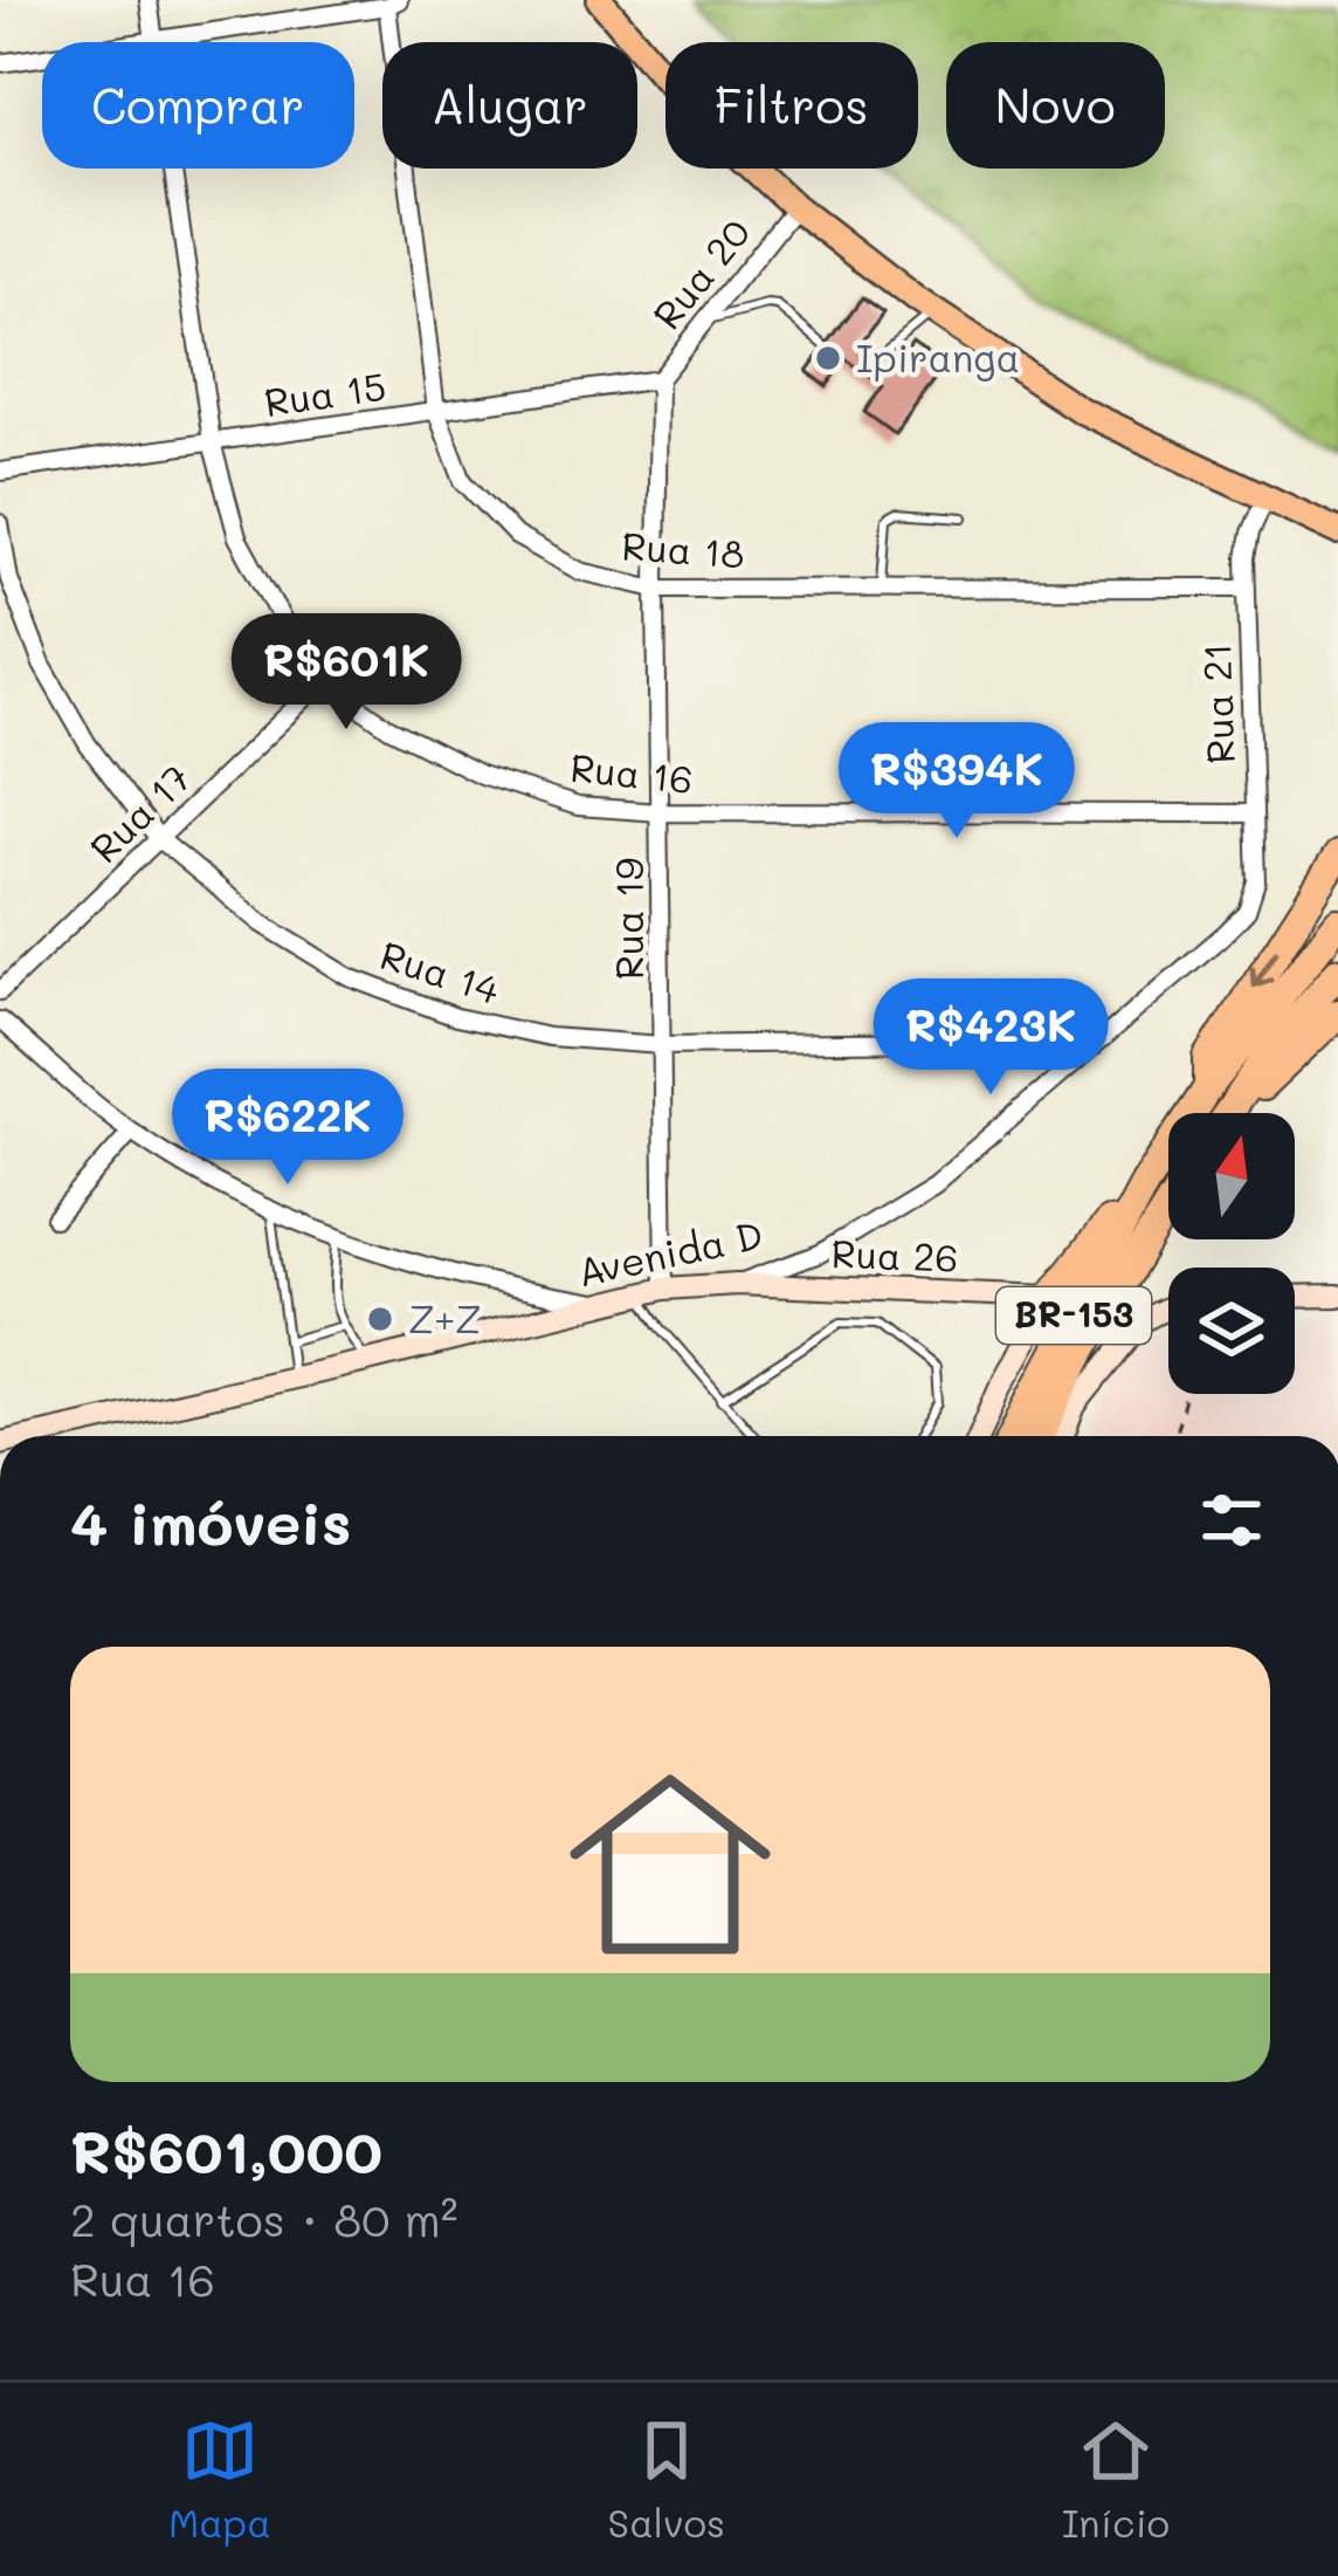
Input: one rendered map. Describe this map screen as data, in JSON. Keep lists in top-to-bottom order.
{
  "streets": {
    "highway": ["BR-153"],
    "street": [
      "Rua 20",
      "Rua 15",
      "Rua 18",
      "Rua 21",
      "Rua 16",
      "Rua 17",
      "Rua 19",
      "Rua 14",
      "Avenida D",
      "Rua 26"
    ]
  },
  "crossings": [
    ["Rua 20", "Rua 15"],
    ["Rua 20", "Rua 19"],
    ["Rua 15", "Rua 18"],
    ["Rua 15", "Rua 16"],
    ["Rua 15", "Rua 19"],
    ["Rua 18", "Rua 21"],
    ["Rua 18", "Rua 19"],
    ["Rua 21", "Rua 16"],
    ["Rua 21", "Avenida D"],
    ["Rua 16", "Rua 17"],
    ["Rua 16", "Rua 19"],
    ["Rua 17", "Rua 14"],
    ["Rua 19", "Rua 14"],
    ["Rua 19", "Avenida D"],
    ["Rua 14", "Avenida D"],
    ["Avenida D", "Rua 26"]
  ],
  "places": ["Ipiranga", "Z+Z"],
  "north": "top",
  "page": {
    "chip": [
      "Comprar",
      "Alugar",
      "Filtros",
      "Novo"
    ],
    "price": [
      "R$601K",
      "R$394K",
      "R$423K",
      "R$622K"
    ],
    "heading": "4 imóveis",
    "list": [
      {
        "name": "R$601,000",
        "note": "2 quartos · 80 m² · Rua 16"
      }
    ],
    "tabs": ["Mapa", "Salvos", "Início"]
  }
}
